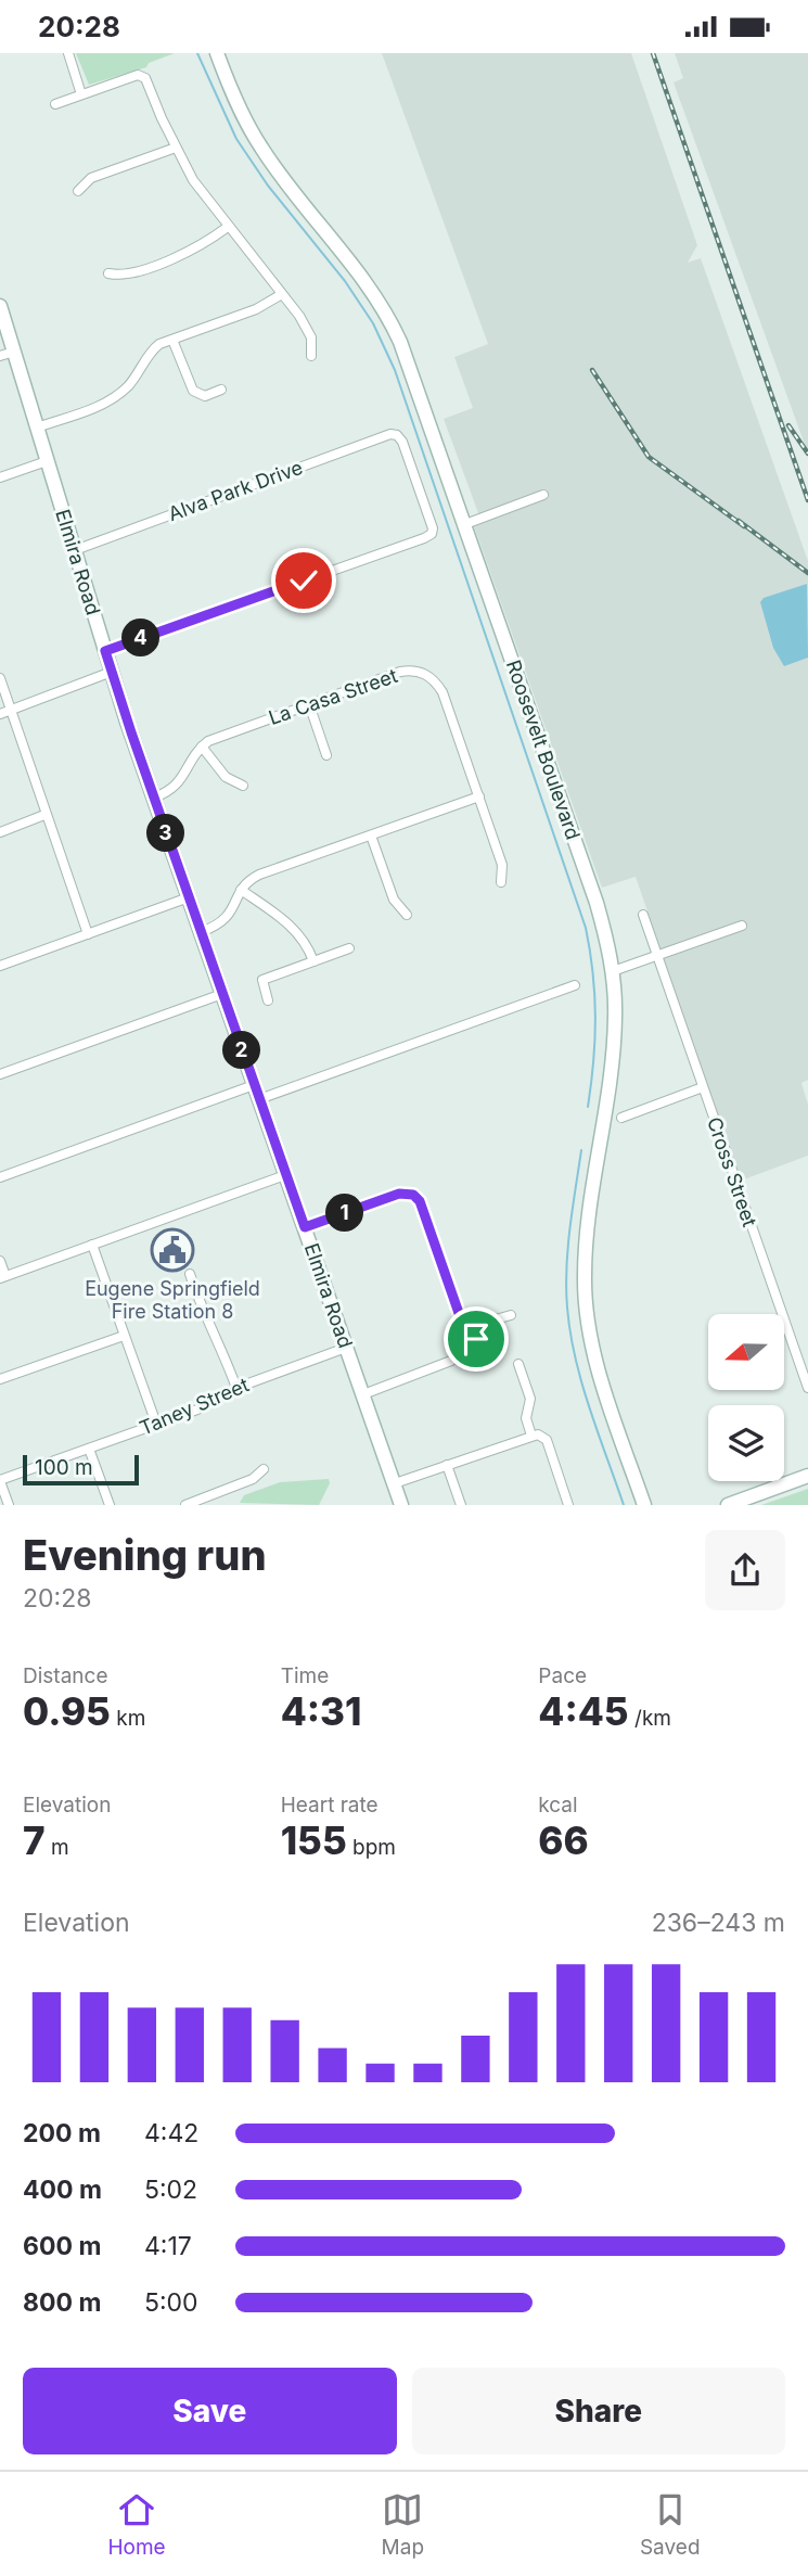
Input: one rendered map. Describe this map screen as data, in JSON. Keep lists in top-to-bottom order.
{
  "streets": {
    "main road": ["Elmira Road", "Roosevelt Boulevard"],
    "street": [
      "Alva Park Drive",
      "La Casa Street",
      "Cross Street",
      "Taney Street"
    ]
  },
  "crossings": [
    ["Alva Park Drive", "Elmira Road"],
    ["Elmira Road", "Taney Street"]
  ],
  "places": {
    "public building": ["Eugene Springfield Fire Station 8"]
  },
  "scale_bar": "100 m",
  "north": "left",
  "page": {
    "status": "20:28",
    "pins": [
      "4",
      "3",
      "2",
      "1"
    ],
    "scale": "100 m",
    "heading": ["Evening run", "20:28"],
    "stats": [
      ["Distance", "0.95 km"],
      ["Time", "4:31"],
      ["Pace", "4:45 /km"],
      ["Elevation", "7 m"],
      ["Heart rate", "155 bpm"],
      ["kcal", "66"]
    ],
    "chart": ["Elevation", "236–243 m"],
    "list": [
      {
        "name": "200 m",
        "note": "4:42"
      },
      {
        "name": "400 m",
        "note": "5:02"
      },
      {
        "name": "600 m",
        "note": "4:17"
      },
      {
        "name": "800 m",
        "note": "5:00"
      }
    ],
    "buttons": ["Save", "Share"],
    "tabs": ["Home", "Map", "Saved"]
  }
}
